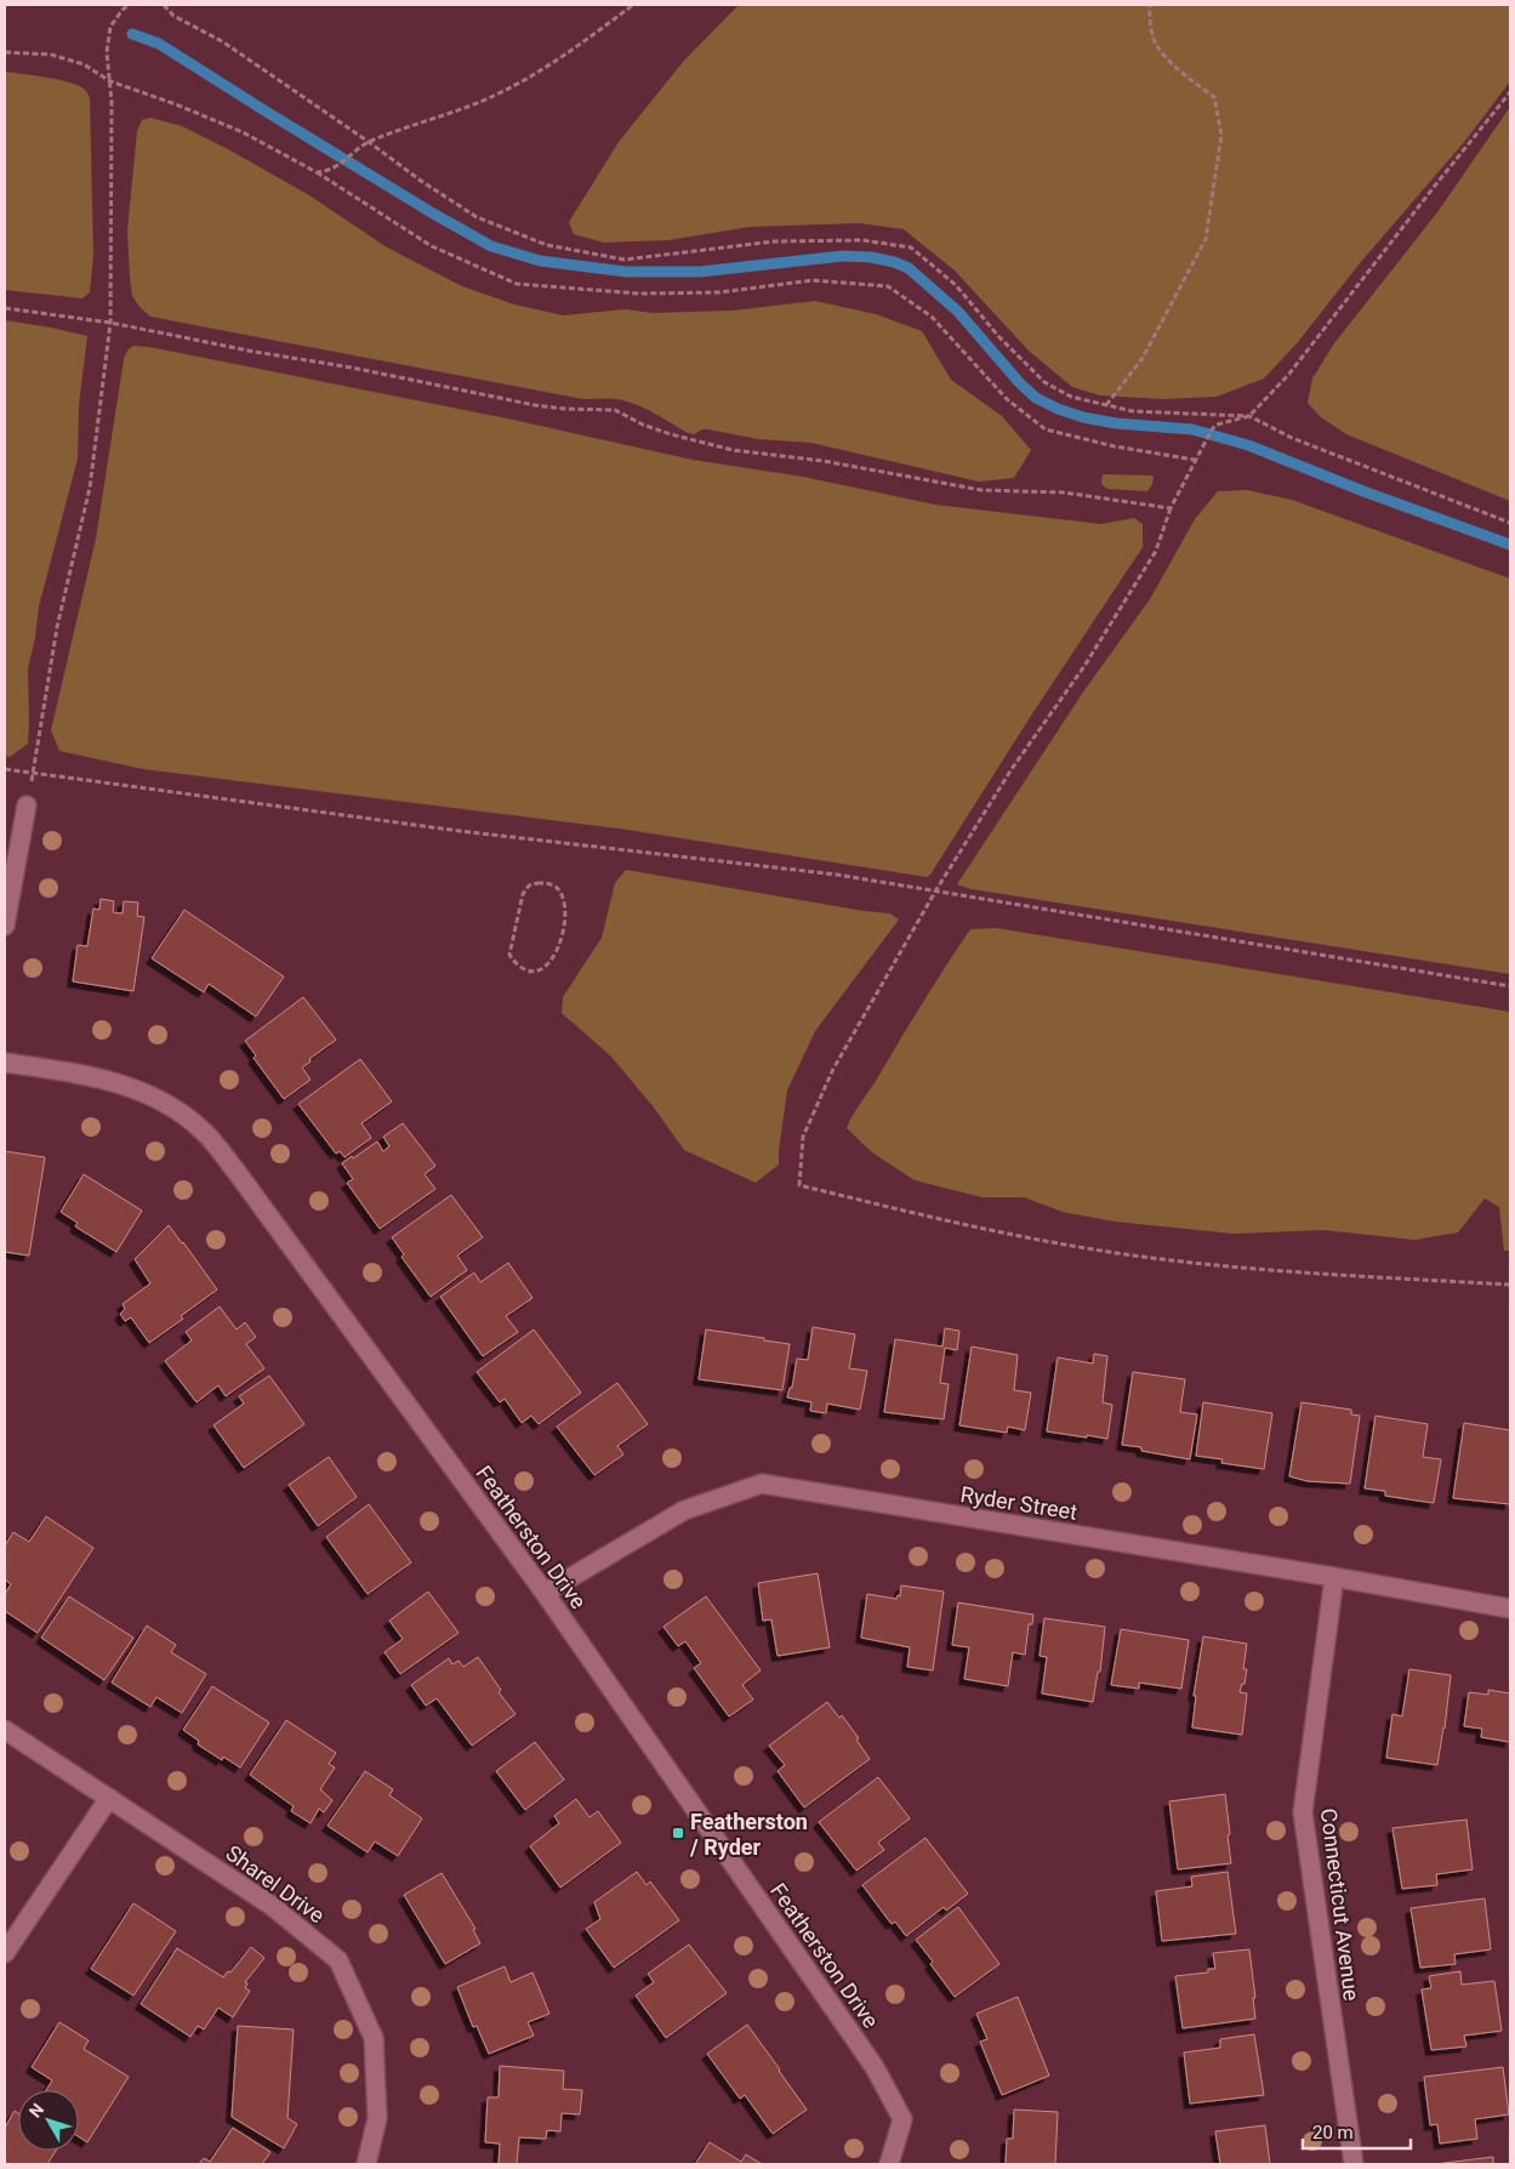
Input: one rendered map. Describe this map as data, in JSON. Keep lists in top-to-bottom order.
{
  "streets": {
    "street": [
      "Ryder Street",
      "Featherston Drive",
      "Sharel Drive",
      "Connecticut Avenue"
    ]
  },
  "crossings": [
    ["Ryder Street", "Featherston Drive"],
    ["Ryder Street", "Connecticut Avenue"]
  ],
  "places": {
    "transit": ["Featherston / Ryder"]
  },
  "scale_bar": "20 m",
  "north": "top left"
}
